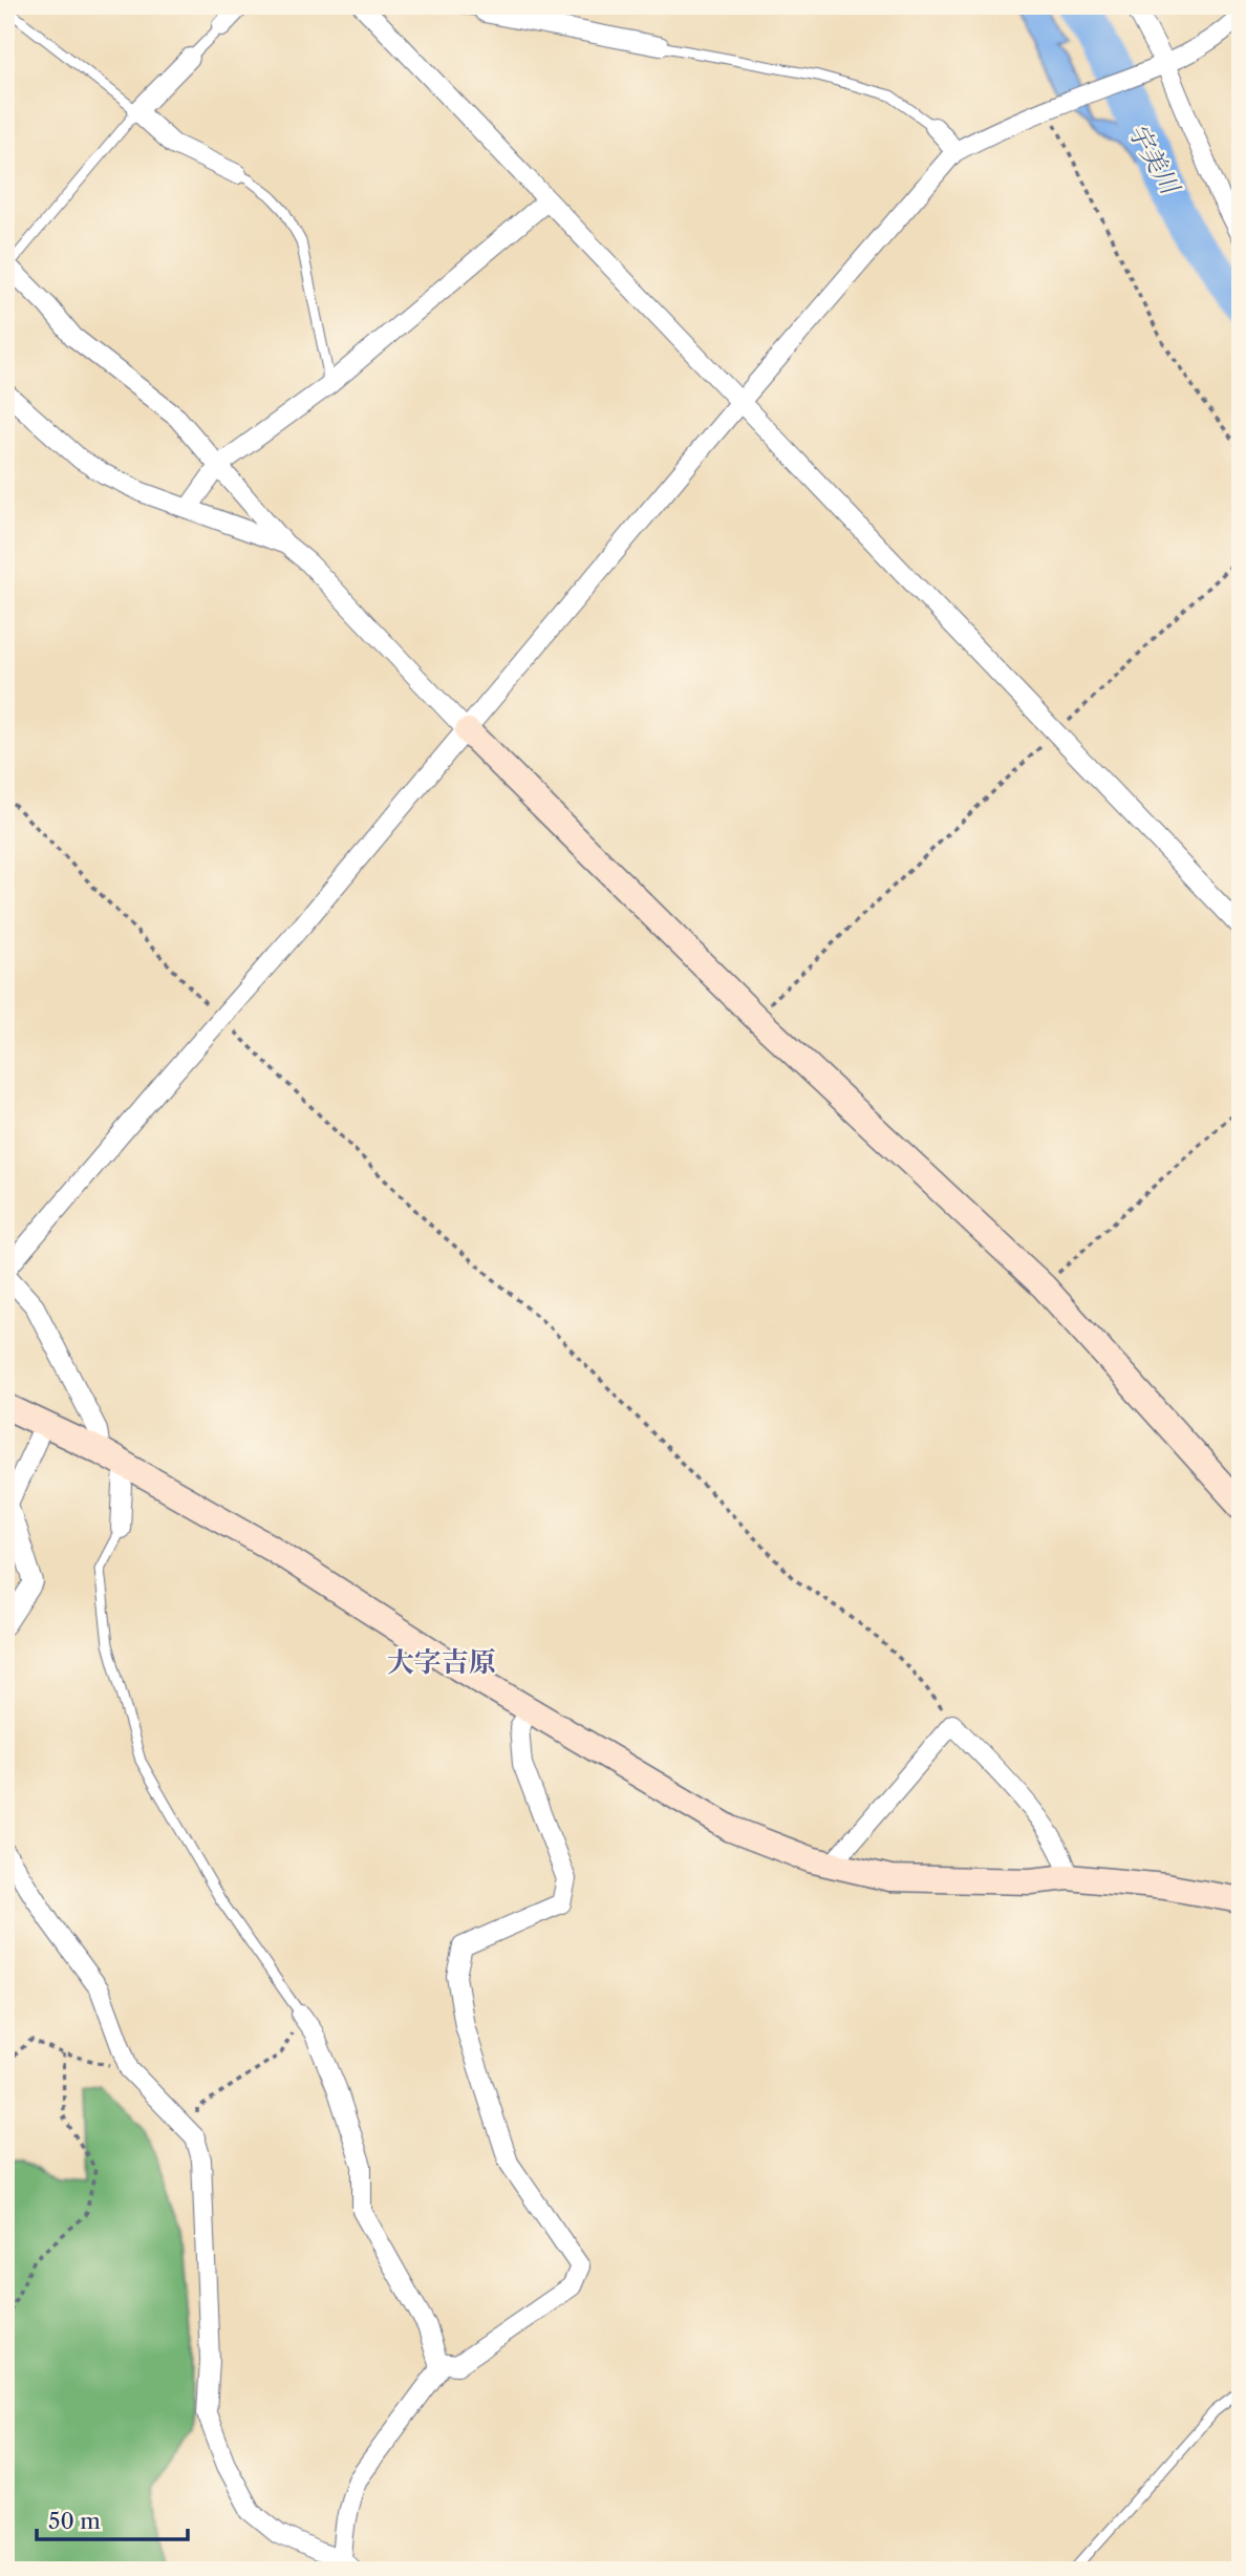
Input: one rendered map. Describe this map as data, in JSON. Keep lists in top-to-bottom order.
{
  "districts": ["大字吉原"],
  "water": ["宇美川"],
  "scale_bar": "50 m"
}
